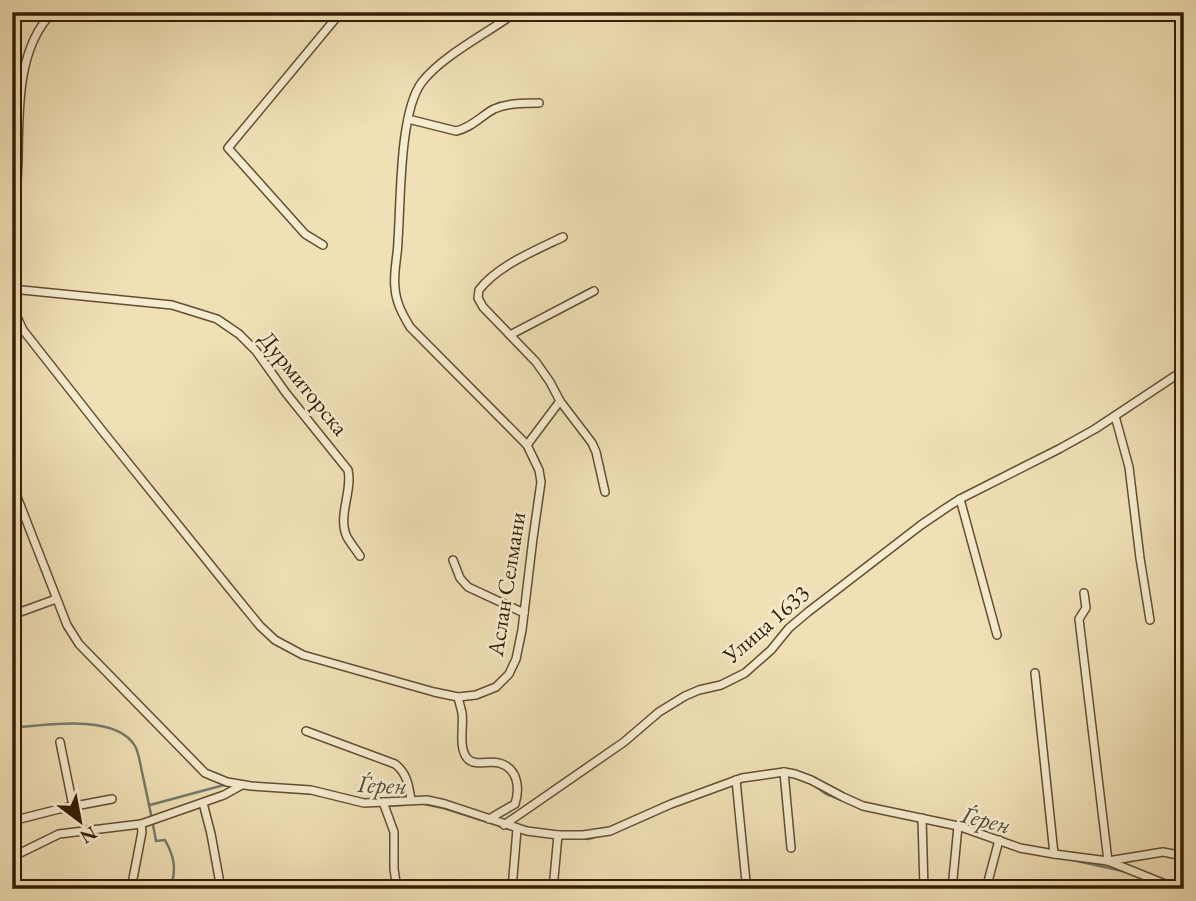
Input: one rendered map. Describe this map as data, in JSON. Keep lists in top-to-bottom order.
{
  "streets": {
    "street": ["Дурмиторска", "Аслан Селмани", "Улица 1633"]
  },
  "water": ["Ѓерен"],
  "north": "bottom right"
}
